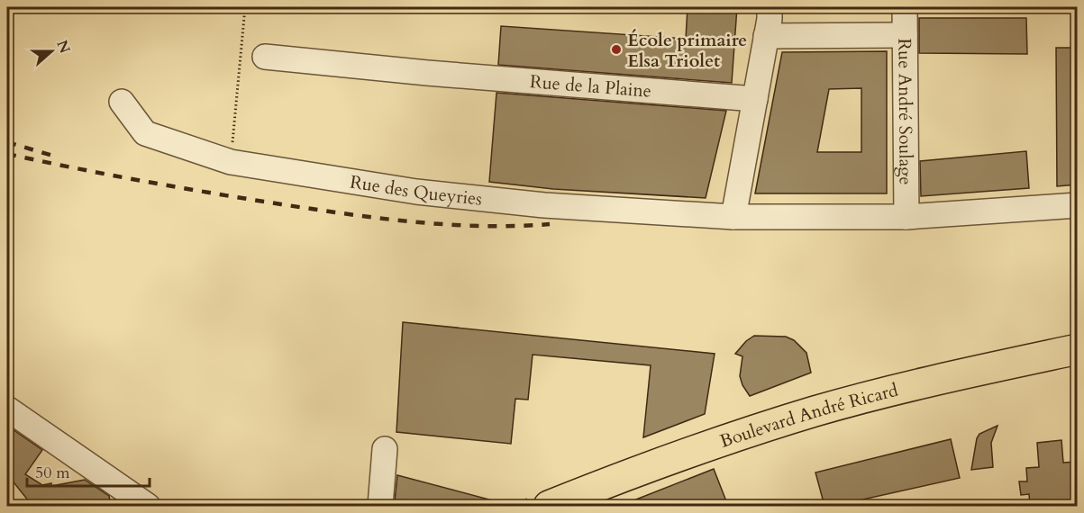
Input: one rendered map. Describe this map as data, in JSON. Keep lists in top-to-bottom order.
{
  "streets": {
    "main road": ["Boulevard André Ricard"],
    "street": ["Rue de la Plaine", "Rue André Soulage", "Rue des Queyries"]
  },
  "crossings": [
    ["Rue André Soulage", "Rue des Queyries"]
  ],
  "places": ["École primaire Elsa Triolet"],
  "scale_bar": "50 m",
  "north": "right"
}
